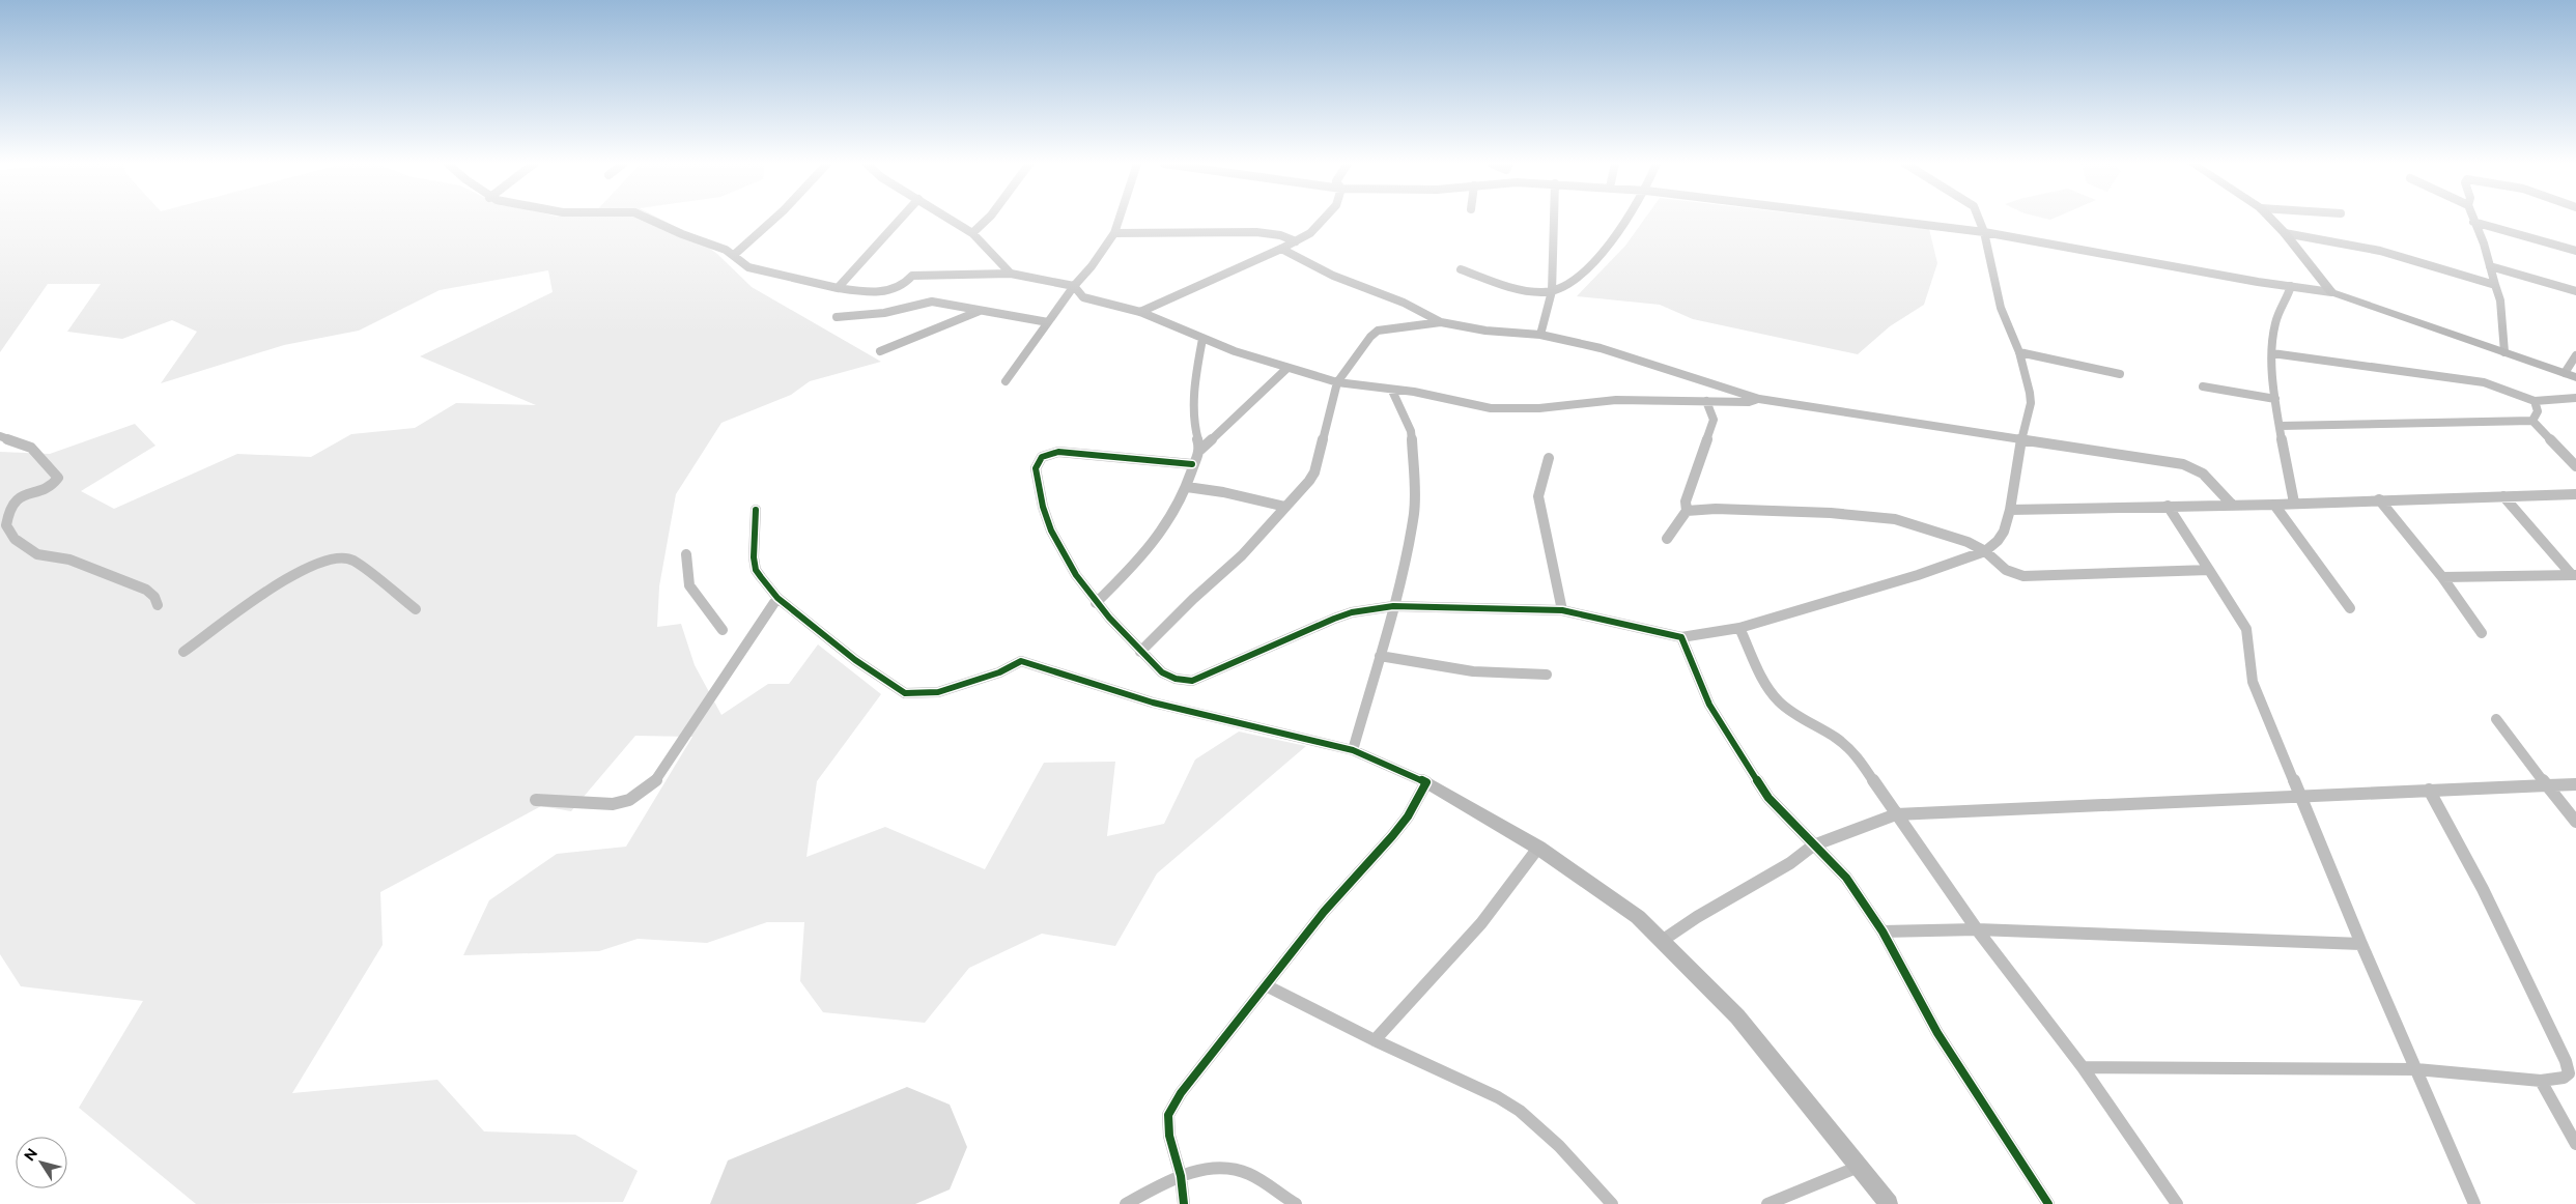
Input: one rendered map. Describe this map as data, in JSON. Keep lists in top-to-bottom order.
{
  "north": "top left"
}
